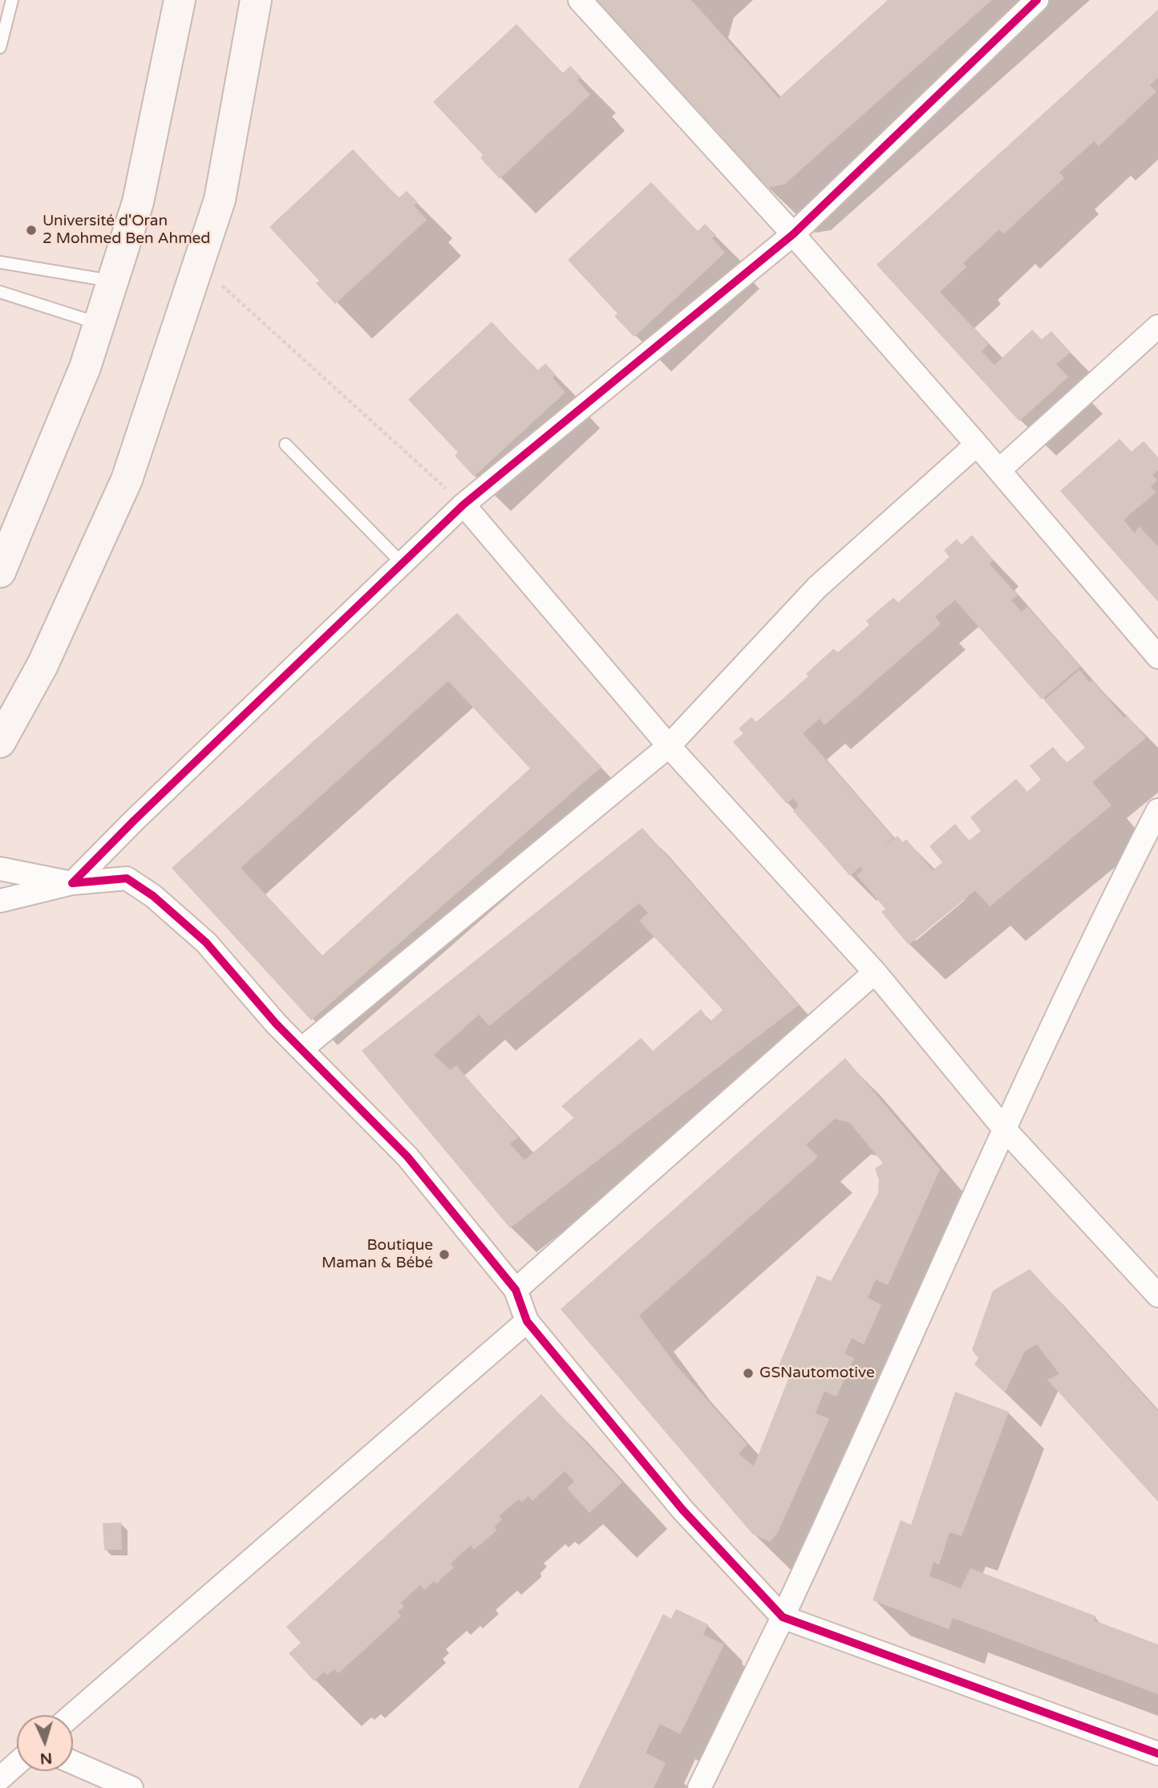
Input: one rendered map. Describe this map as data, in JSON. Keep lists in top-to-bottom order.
{
  "places": ["Université d'Oran 2 Mohmed Ben Ahmed", "Boutique Maman & Bébé", "GSNautomotive"],
  "north": "bottom"
}
